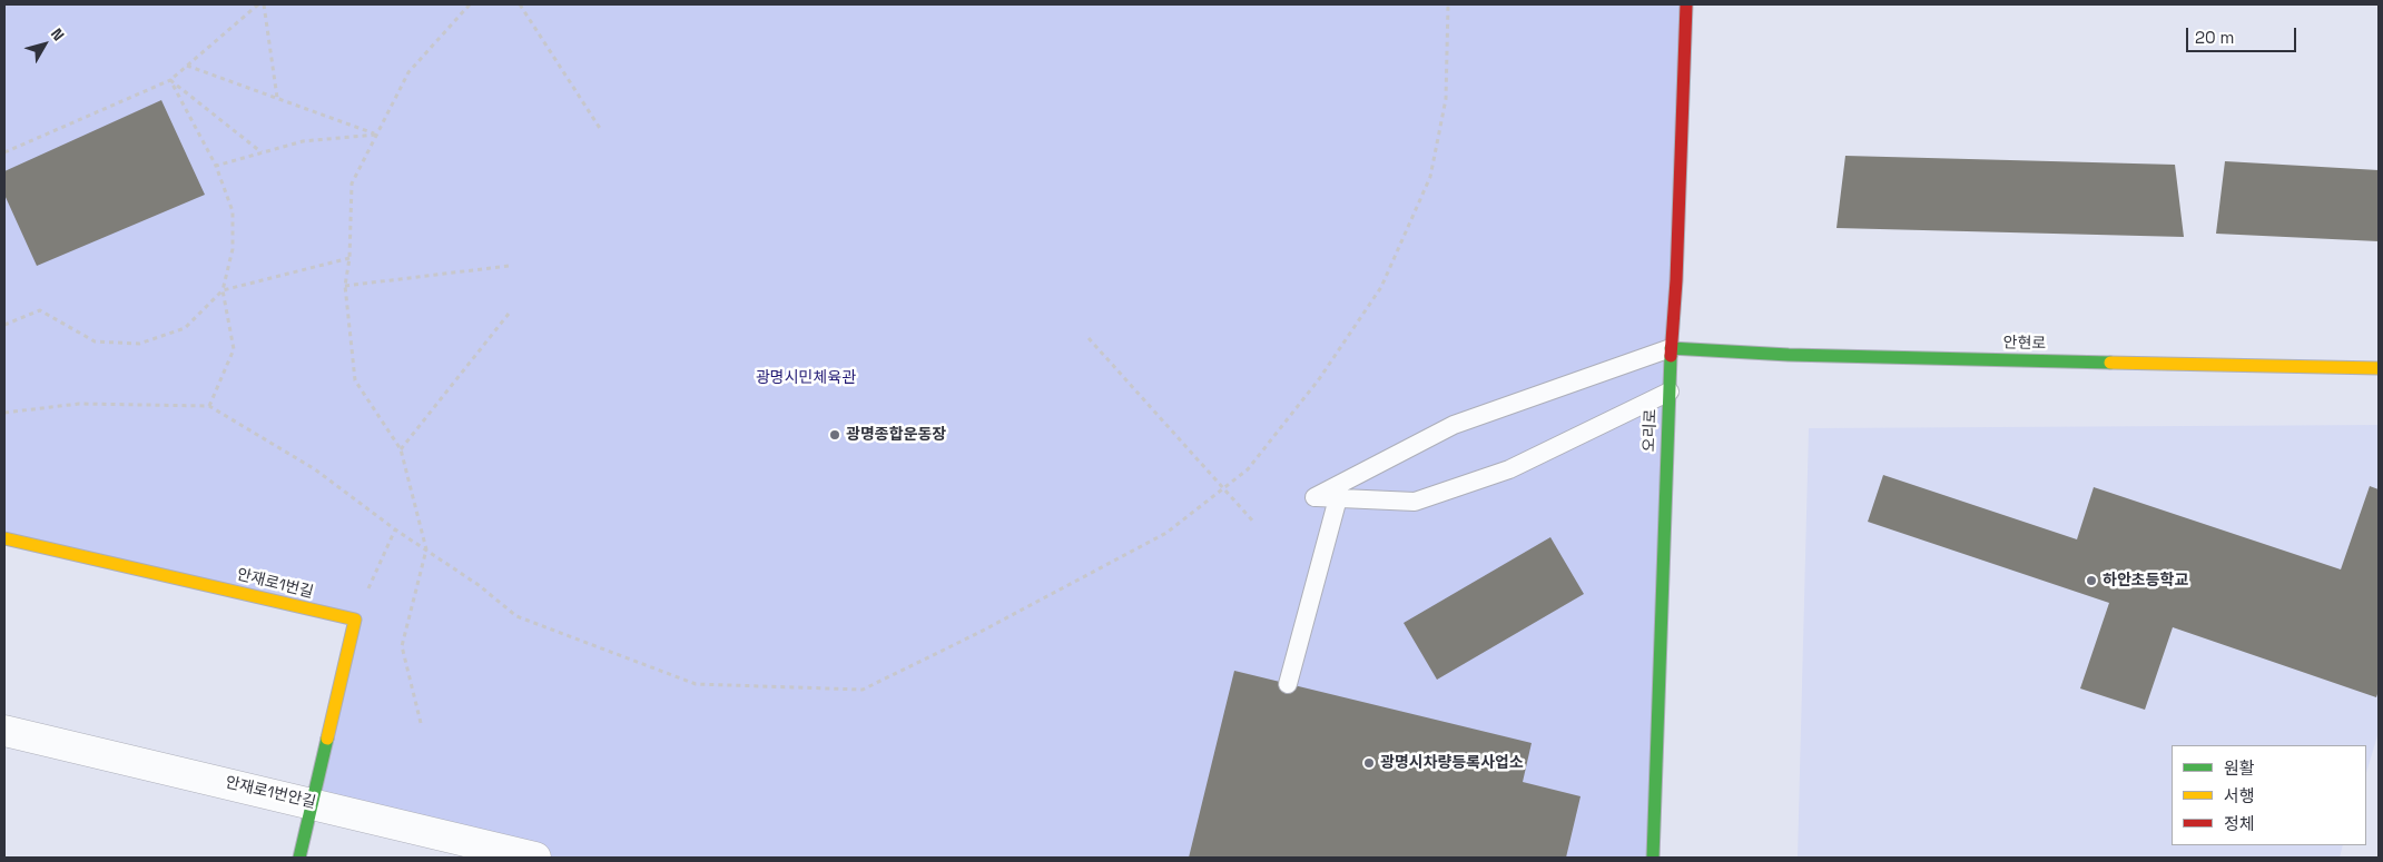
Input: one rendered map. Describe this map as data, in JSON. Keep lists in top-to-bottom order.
{
  "streets": {
    "street": [
      "안현로",
      "오리로",
      "안재로1번길",
      "안재로1번안길"
    ]
  },
  "crossings": [
    ["안현로", "오리로"]
  ],
  "parks": ["광명시민체육관"],
  "places": ["광명종합운동장", "하안초등학교", "광명시차량등록사업소"],
  "legend": ["원활", "서행", "정체"],
  "scale_bar": "20 m",
  "north": "top right"
}
